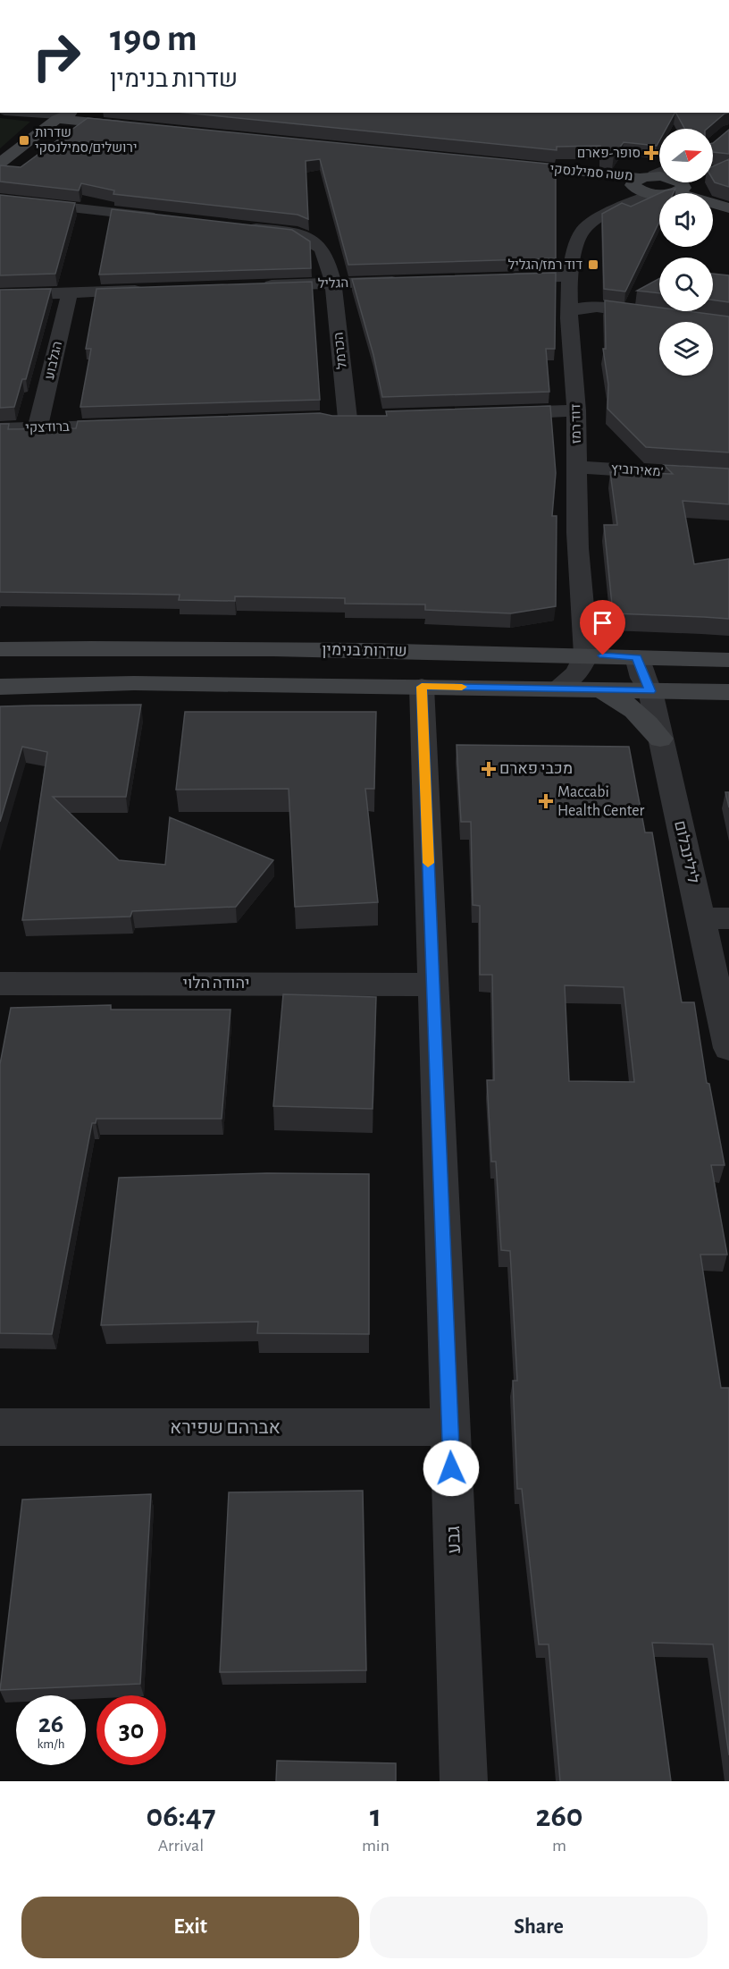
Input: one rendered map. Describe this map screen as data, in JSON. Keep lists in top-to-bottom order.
{
  "streets": {
    "main road": ["משה סמילנסקי", "שדרות בנימין"],
    "street": [
      "הגליל",
      "הכרמל",
      "הגלבוע",
      "דוד רמז",
      "ברודצקי",
      "מאירוביץ'",
      "לילינבלום",
      "יהודה הלוי",
      "אברהם שפירא",
      "גבע"
    ]
  },
  "crossings": [
    ["משה סמילנסקי", "דוד רמז"],
    ["הגליל", "הכרמל"],
    ["הגלבוע", "ברודצקי"],
    ["דוד רמז", "מאירוביץ'"],
    ["דוד רמז", "שדרות בנימין"],
    ["שדרות בנימין", "לילינבלום"],
    ["יהודה הלוי", "גבע"],
    ["אברהם שפירא", "גבע"]
  ],
  "places": {
    "transit": ["שדרות ירושלים/סמילנסקי", "דוד רמז/הגליל"],
    "health": ["סופר-פארם", "מכבי פארם", "Maccabi Health Center"]
  },
  "north": "right",
  "page": {
    "turn": ["190 m", "שדרות בנימין"],
    "speed": "26 km/h",
    "limit": "30",
    "eta": [
      "06:47",
      "Arrival",
      "1",
      "min",
      "260",
      "m"
    ],
    "buttons": ["Exit", "Share"]
  }
}
